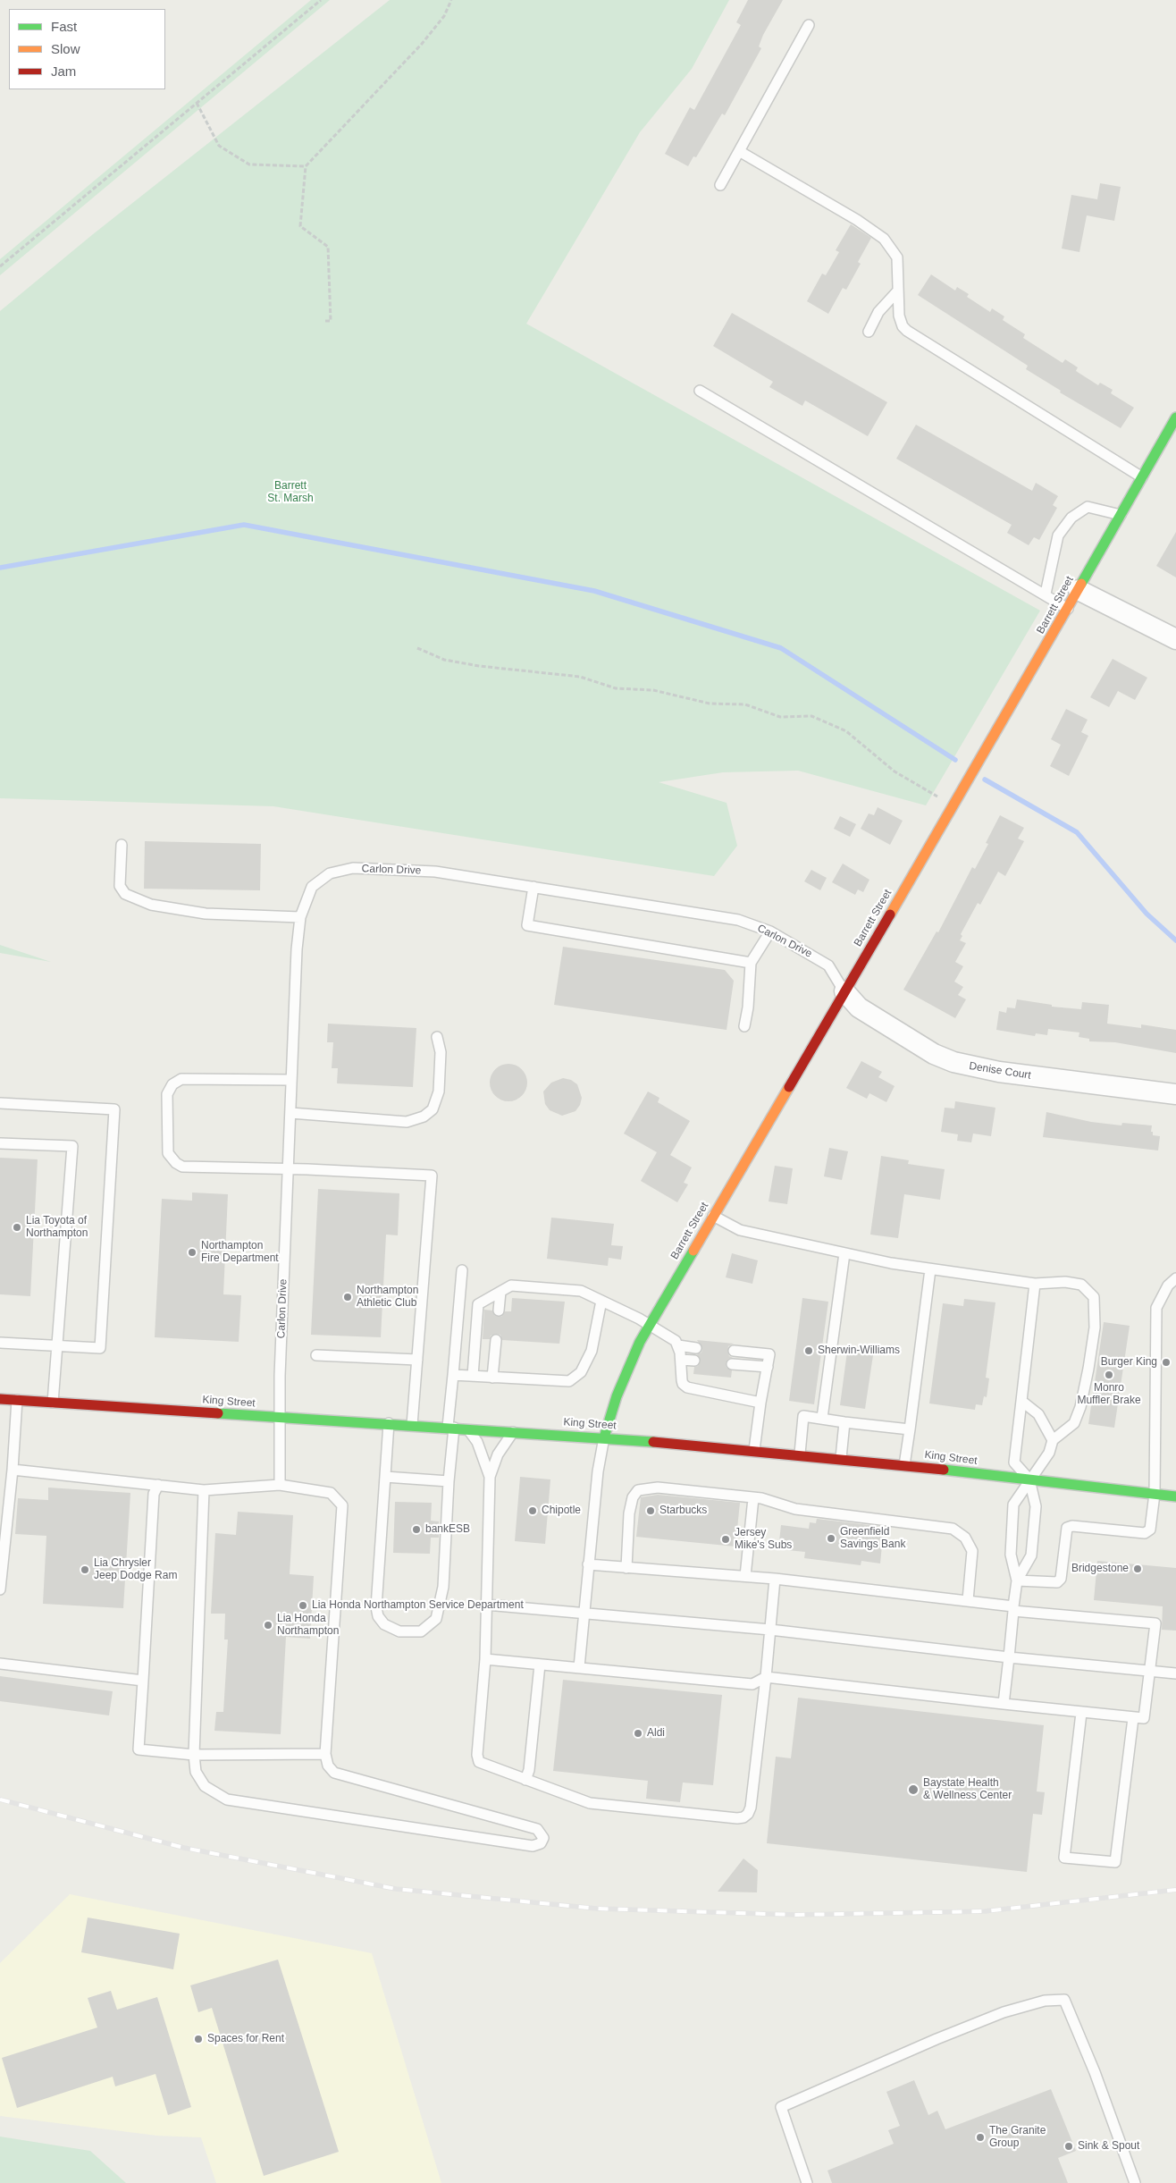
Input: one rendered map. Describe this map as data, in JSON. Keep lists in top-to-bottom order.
{
  "streets": {
    "main road": ["Barrett Street", "King Street"],
    "street": ["Denise Court"],
    "lane": ["Carlon Drive"]
  },
  "crossings": [
    ["Barrett Street", "Carlon Drive"],
    ["Barrett Street", "Denise Court"],
    ["Barrett Street", "King Street"],
    ["Carlon Drive", "Denise Court"],
    ["Carlon Drive", "King Street"]
  ],
  "parks": ["Barrett St. Marsh"],
  "places": [
    "Lia Toyota of Northampton",
    "Northampton Fire Department",
    "Northampton Athletic Club",
    "Sherwin-Williams",
    "Burger King",
    "Monro Muffler Brake",
    "Chipotle",
    "Starbucks",
    "bankESB",
    "Greenfield Savings Bank",
    "Jersey Mike's Subs",
    "Bridgestone",
    "Lia Chrysler Jeep Dodge Ram",
    "Lia Honda Northampton Service Department",
    "Lia Honda Northampton",
    "Aldi",
    "Baystate Health & Wellness Center",
    "Spaces for Rent",
    "The Granite Group",
    "Sink & Spout"
  ],
  "legend": ["Fast", "Slow", "Jam"]
}
